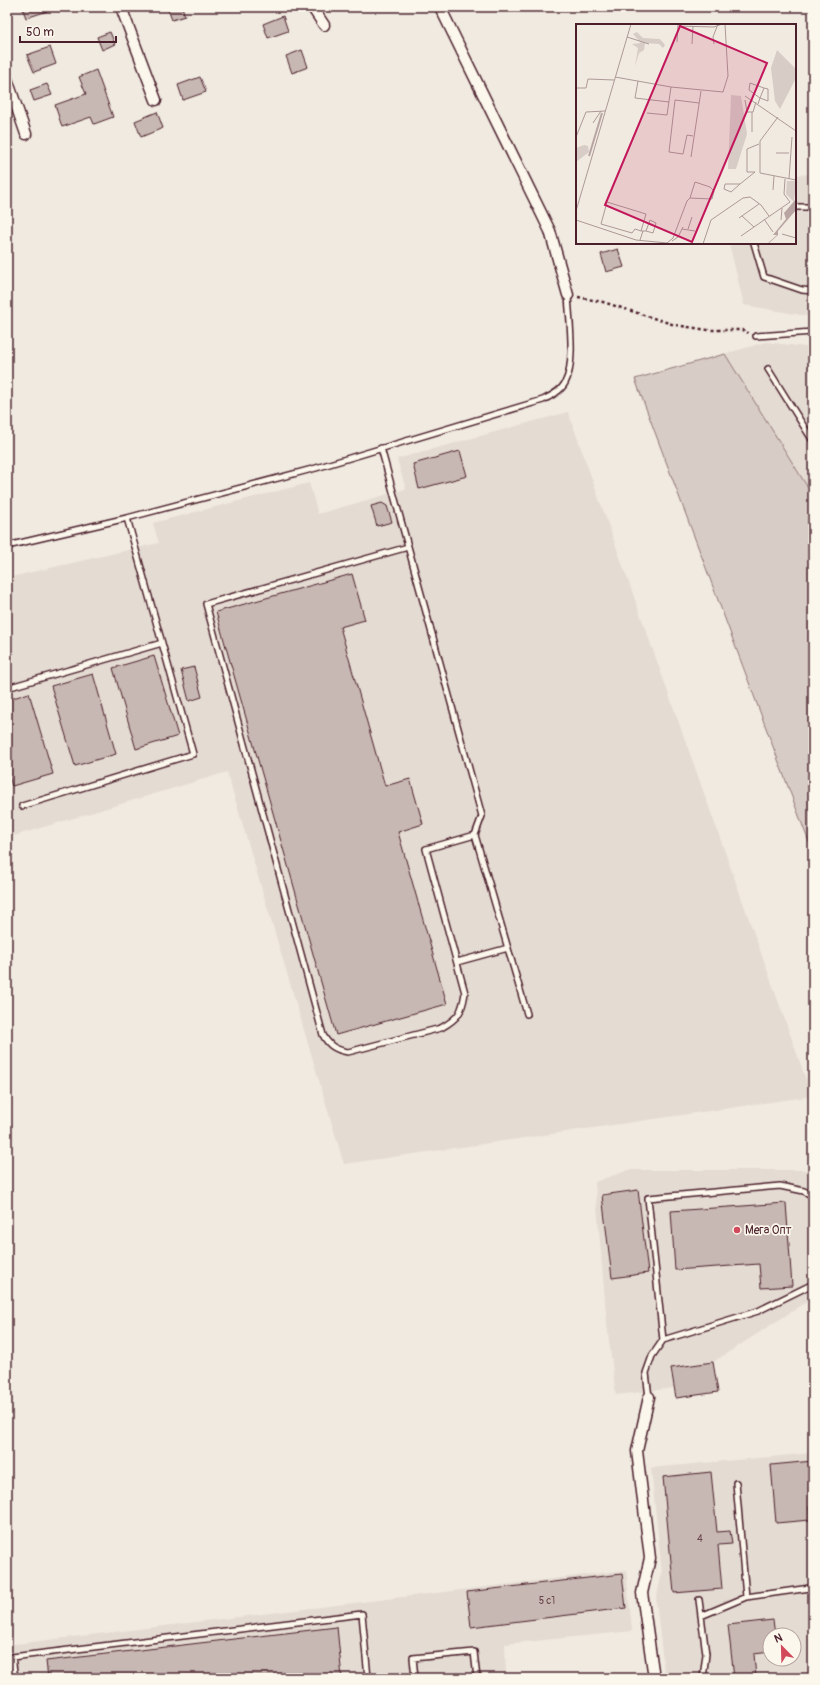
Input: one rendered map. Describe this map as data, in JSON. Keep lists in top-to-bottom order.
{
  "places": ["Мега Опт"],
  "house_numbers": ["4", "5 с1"],
  "scale_bar": "50 m",
  "north": "top left"
}
